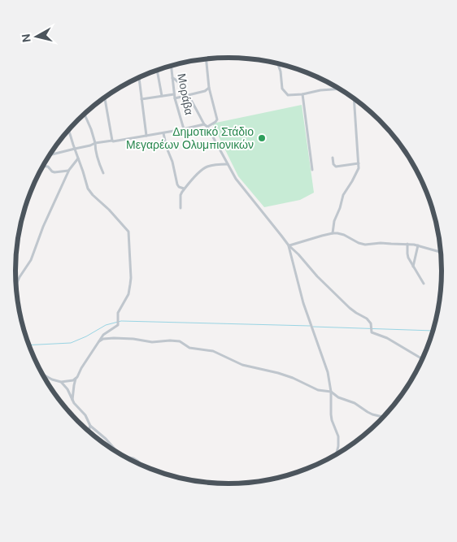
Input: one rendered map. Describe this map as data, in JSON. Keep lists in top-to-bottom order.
{
  "streets": {
    "street": ["Μοράβα"]
  },
  "places": ["Δημοτικό Στάδιο Μεγαρέων Ολυμπιονικών"],
  "north": "left"
}
